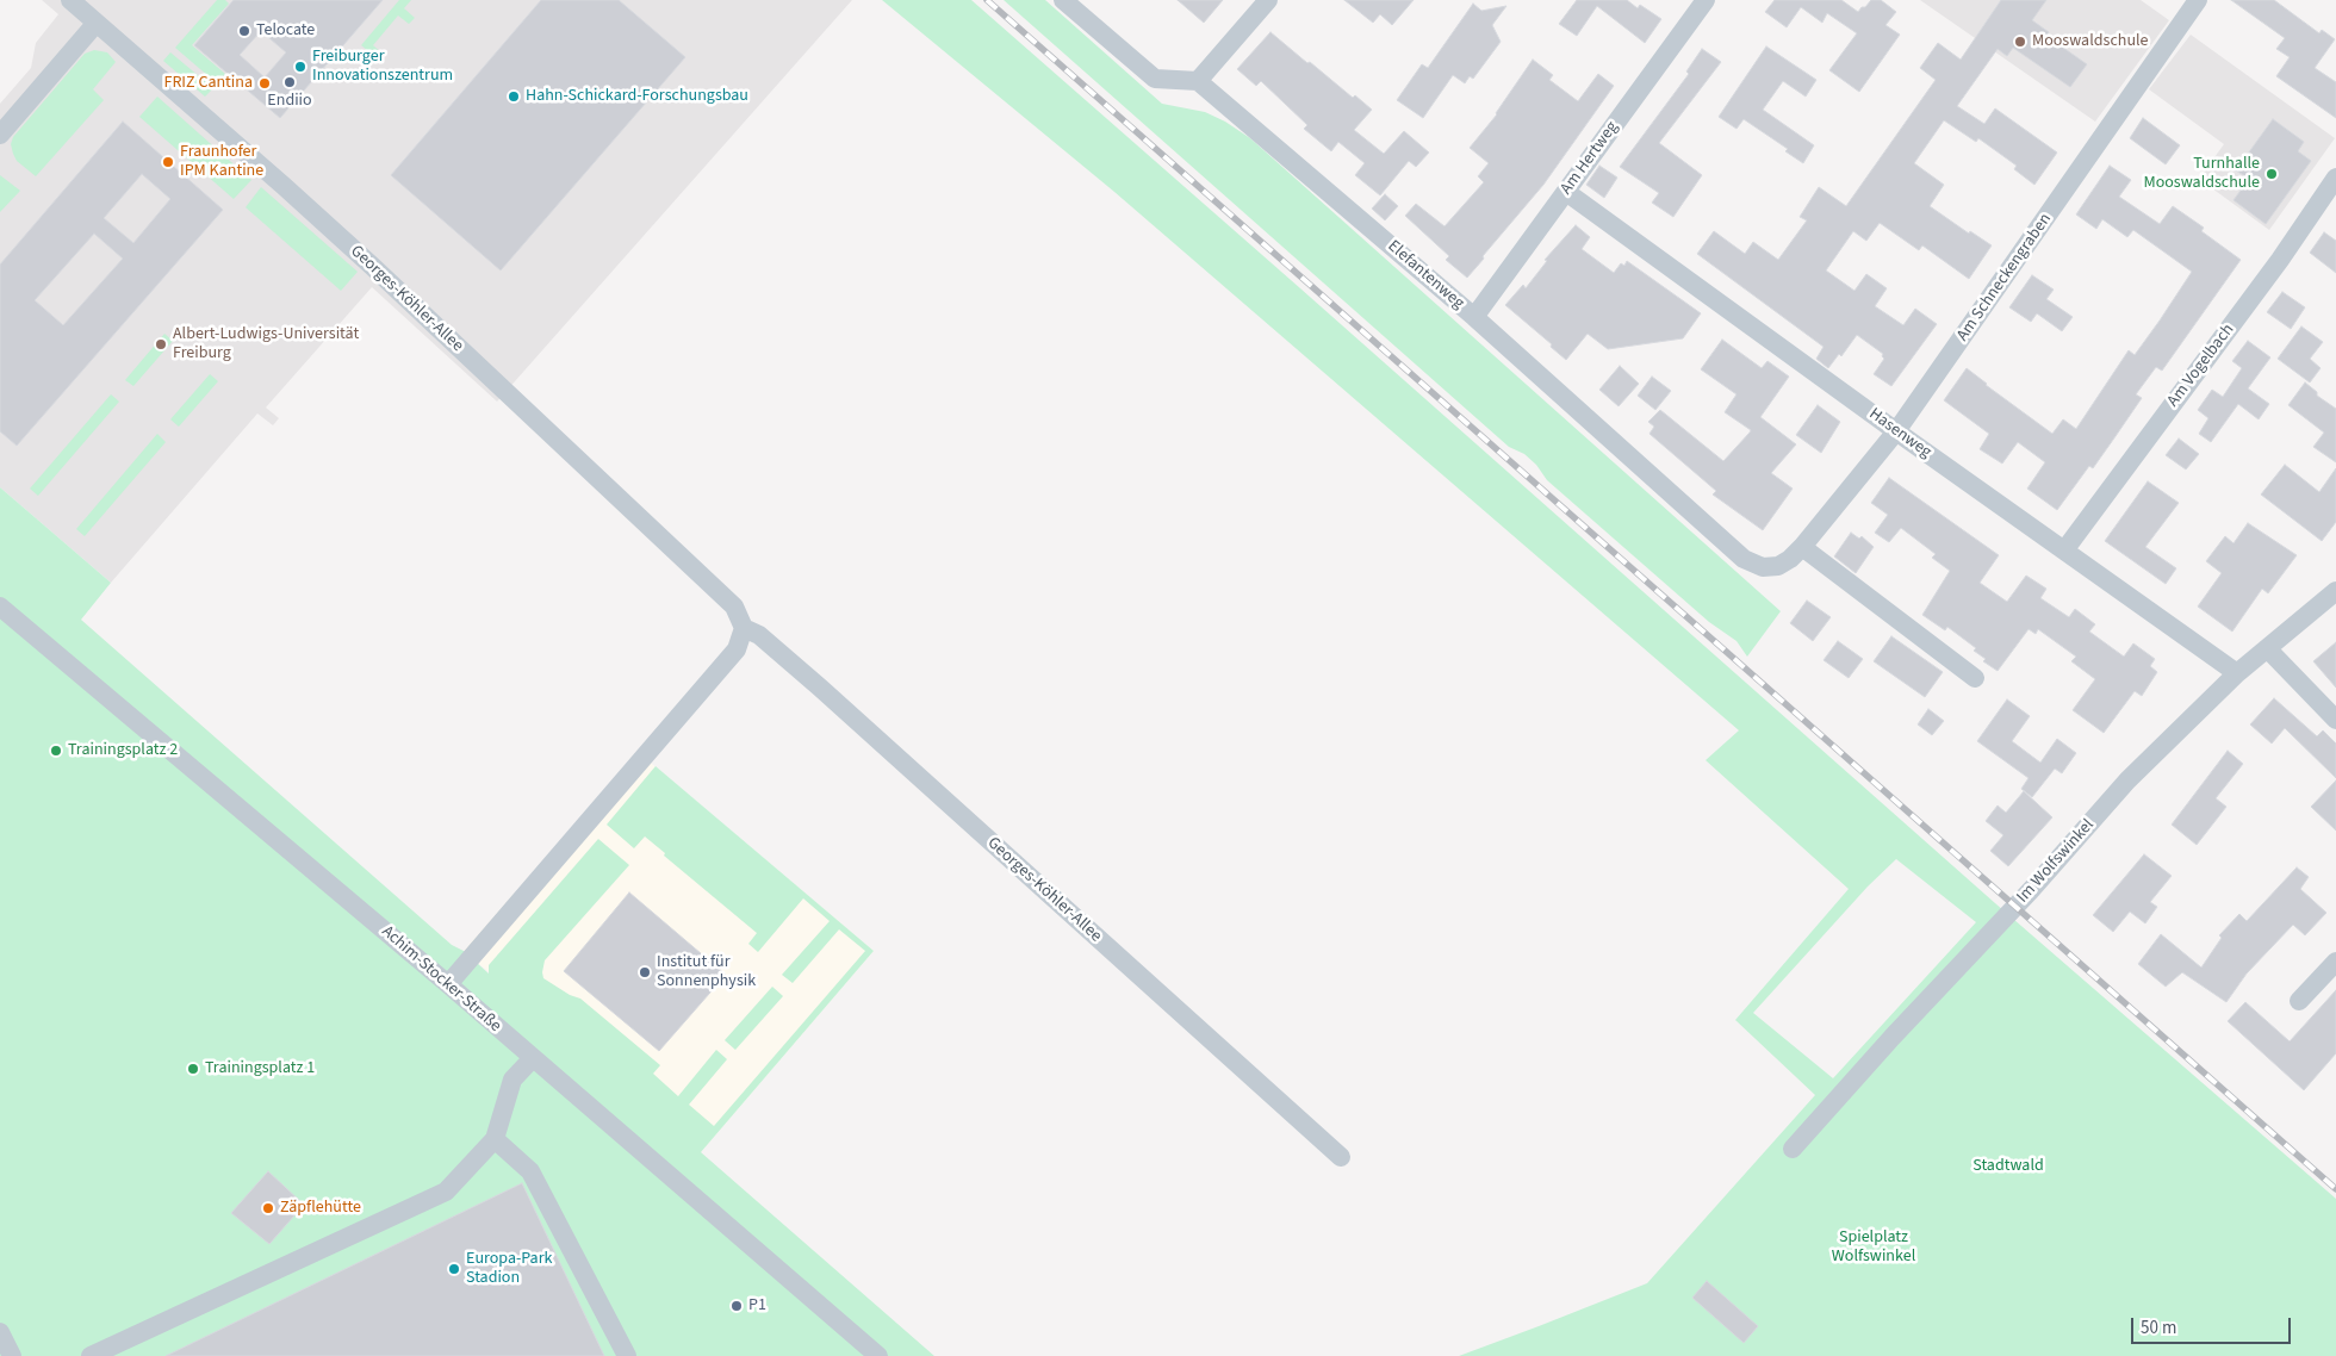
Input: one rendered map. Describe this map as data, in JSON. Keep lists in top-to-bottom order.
{
  "streets": {
    "street": [
      "Am Hertweg",
      "Elefantenweg",
      "Am Schneckengraben",
      "Georges-Köhler-Allee",
      "Am Vogelbach",
      "Hasenweg",
      "Im Wolfswinkel",
      "Achim-Stocker-Straße"
    ]
  },
  "crossings": [
    ["Am Hertweg", "Elefantenweg"],
    ["Am Hertweg", "Hasenweg"],
    ["Elefantenweg", "Am Schneckengraben"],
    ["Am Schneckengraben", "Hasenweg"],
    ["Am Vogelbach", "Hasenweg"],
    ["Hasenweg", "Im Wolfswinkel"]
  ],
  "parks": ["Stadtwald", "Spielplatz Wolfswinkel"],
  "places": [
    "Telocate",
    "Mooswaldschule",
    "Freiburger Innovationszentrum",
    "Endiio",
    "FRIZ Cantina",
    "Hahn-Schickard-Forschungsbau",
    "Fraunhofer IPM Kantine",
    "Turnhalle Mooswaldschule",
    "Albert-Ludwigs-Universität Freiburg",
    "Trainingsplatz 2",
    "Institut für Sonnenphysik",
    "Trainingsplatz 1",
    "Zäpflehütte",
    "Europa-Park Stadion",
    "P1"
  ],
  "scale_bar": "50 m"
}
